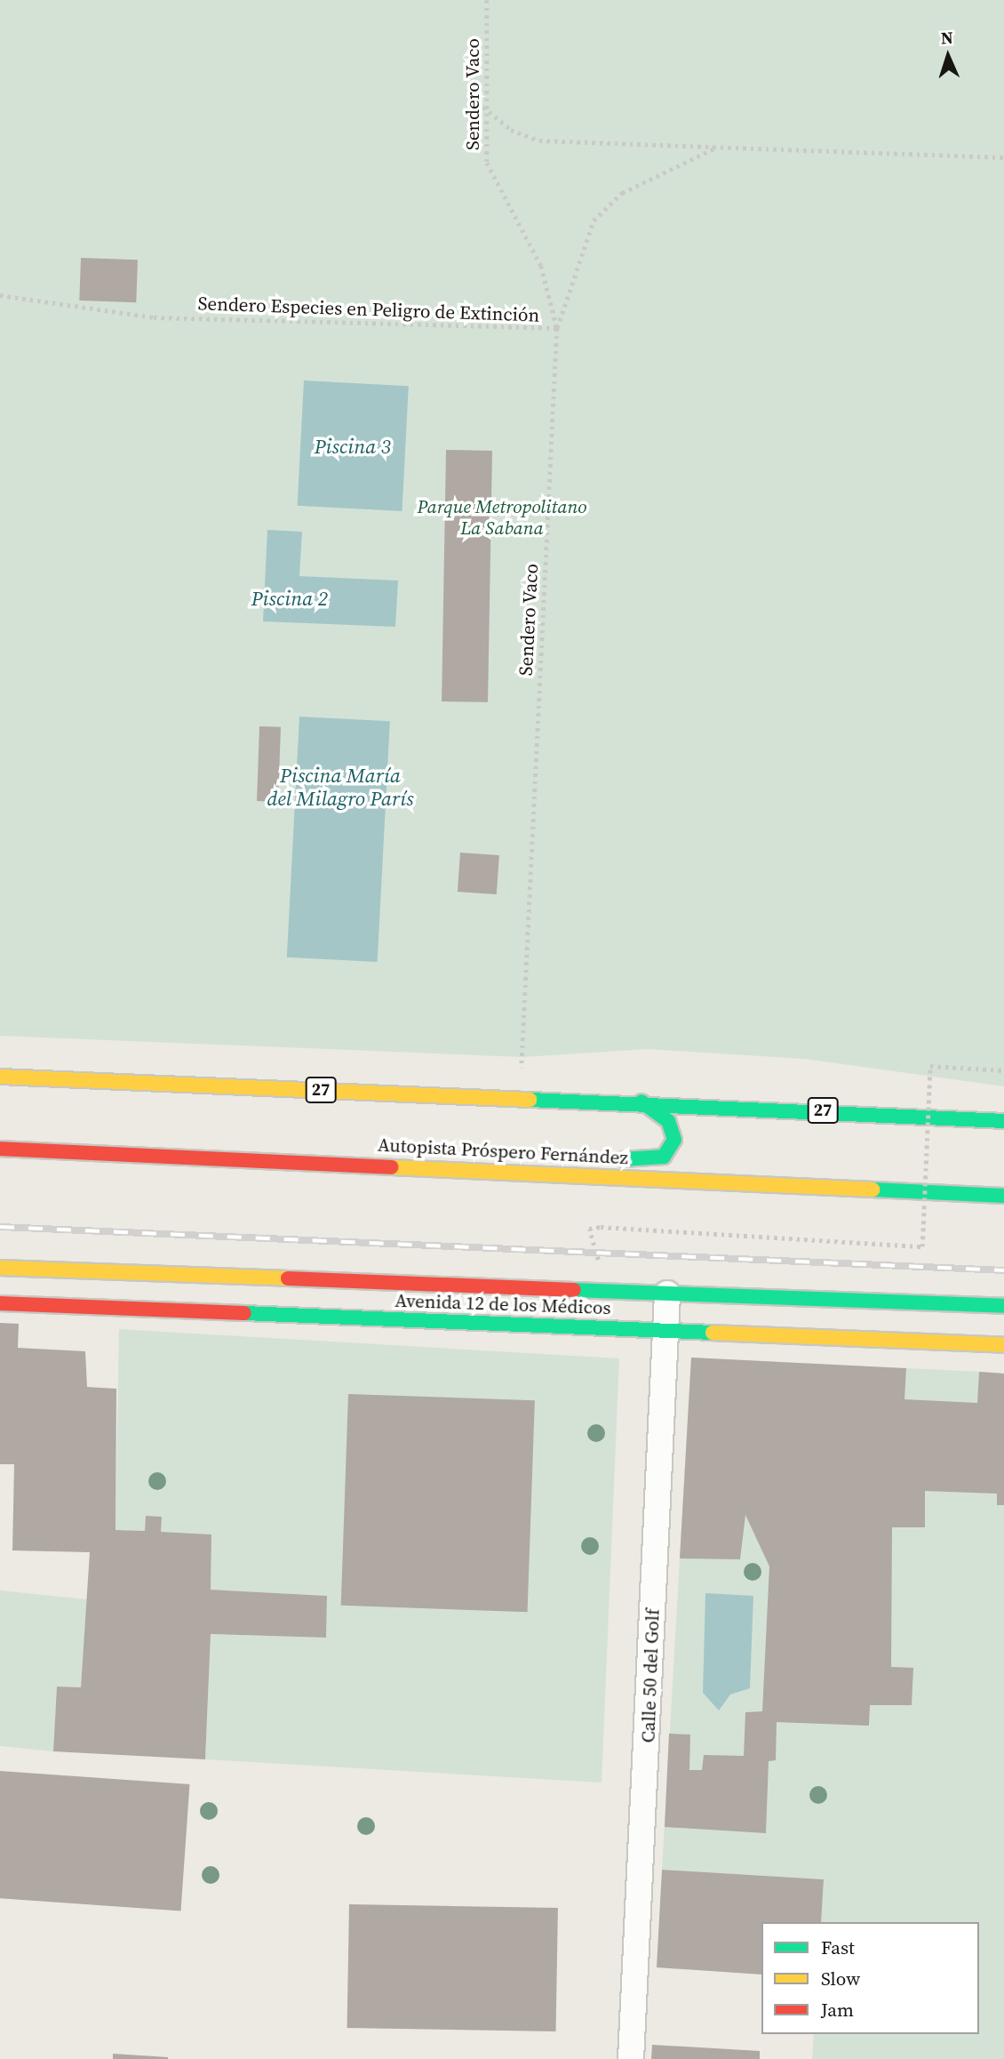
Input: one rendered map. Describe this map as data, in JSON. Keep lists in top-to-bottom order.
{
  "streets": {
    "main road": ["27", "Autopista Próspero Fernández", "Avenida 12 de los Médicos"],
    "street": ["Calle 50 del Golf"],
    "path": ["Sendero Vaco", "Sendero Especies en Peligro de Extinción"]
  },
  "crossings": [
    ["Sendero Vaco", "Sendero Especies en Peligro de Extinción"],
    ["Avenida 12 de los Médicos", "Calle 50 del Golf"]
  ],
  "water": ["Piscina 3", "Piscina 2", "Piscina María del Milagro París"],
  "parks": ["Parque Metropolitano La Sabana"],
  "legend": ["Fast", "Slow", "Jam"],
  "north": "top"
}
